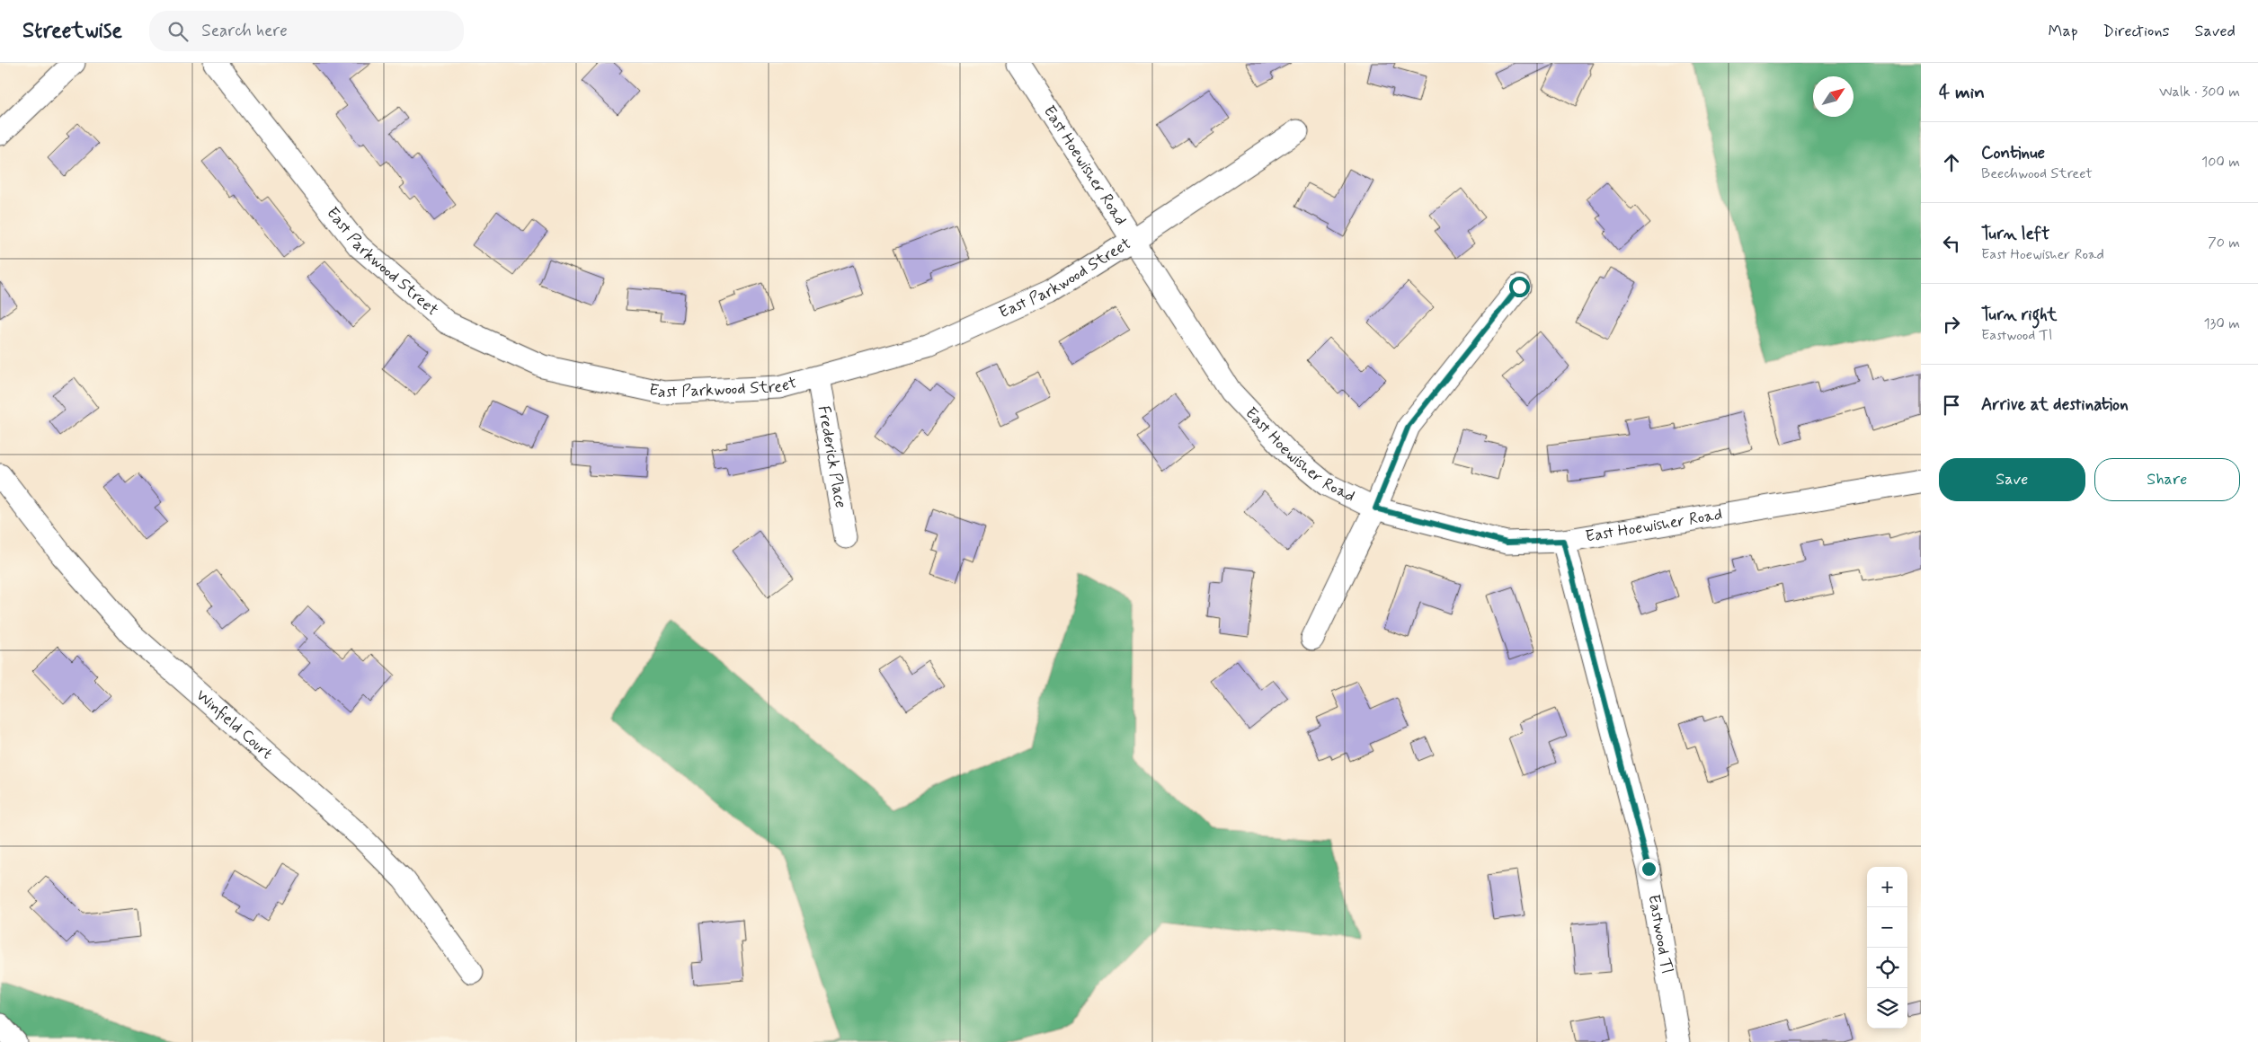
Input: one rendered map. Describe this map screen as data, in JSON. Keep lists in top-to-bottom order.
{
  "streets": {
    "street": [
      "East Hoewisher Road",
      "East Parkwood Street",
      "Frederick Place",
      "Winfield Court",
      "Eastwood Tl"
    ]
  },
  "crossings": [
    ["East Hoewisher Road", "East Parkwood Street"],
    ["East Hoewisher Road", "Eastwood Tl"],
    ["East Parkwood Street", "Frederick Place"]
  ],
  "north": "top right",
  "page": {
    "header": "Streetwise",
    "search": "Search here",
    "nav": ["Map", "Directions", "Saved"],
    "heading": ["4 min", "Walk · 300 m"],
    "list": [
      ["Continue", "Beechwood Street", "100 m"],
      ["Turn left", "East Hoewisher Road", "70 m"],
      ["Turn right", "Eastwood Tl", "130 m"],
      "Arrive at destination"
    ],
    "buttons": ["Save", "Share"],
    "map_buttons": ["+", "−"]
  }
}
